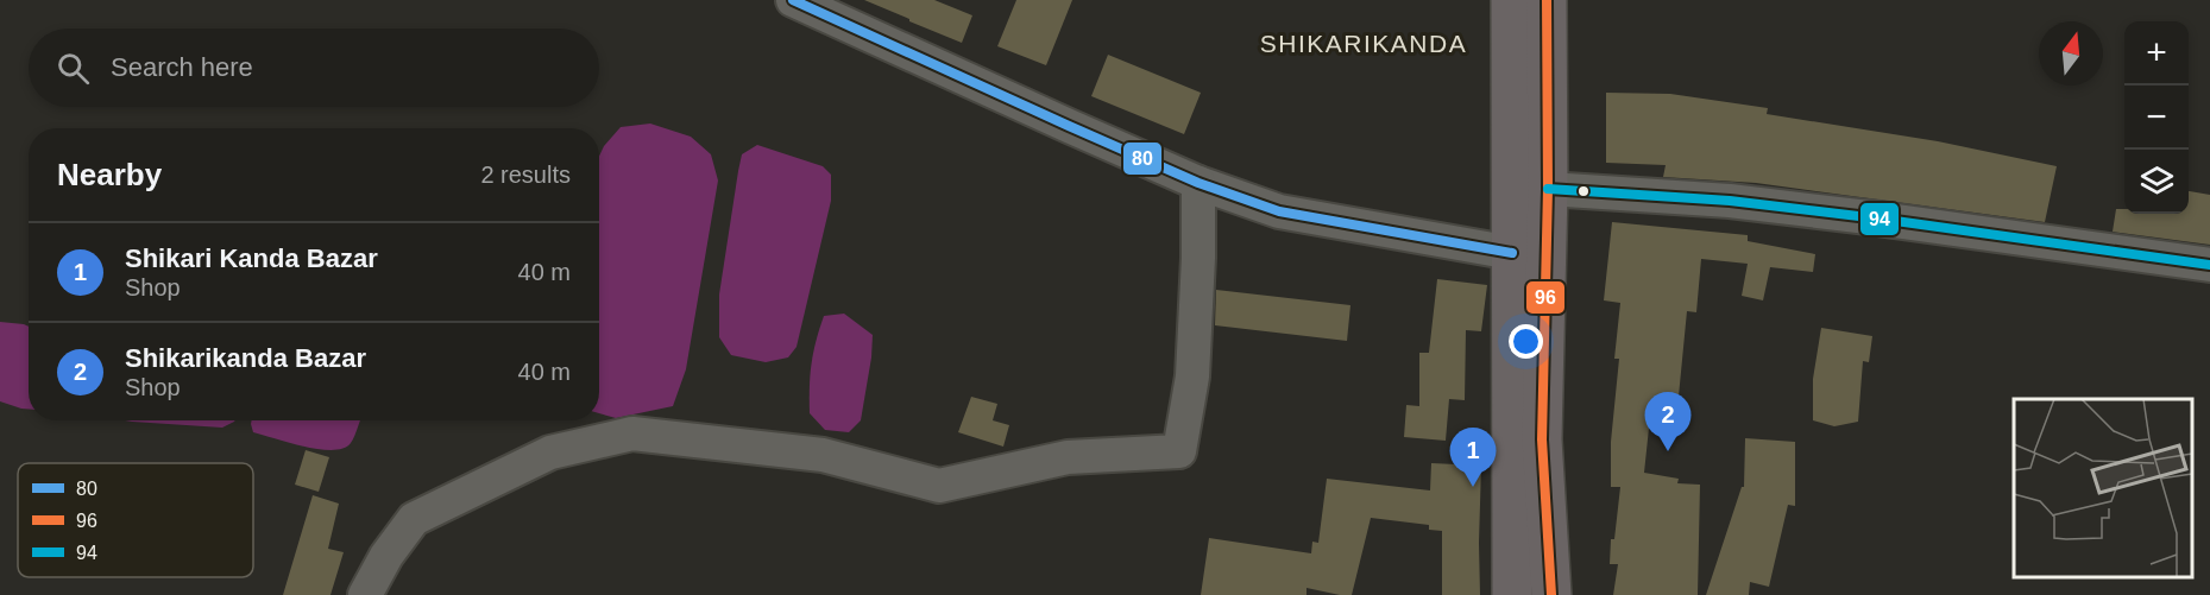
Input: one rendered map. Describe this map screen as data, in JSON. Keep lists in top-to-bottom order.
{
  "districts": ["SHIKARIKANDA"],
  "lines": ["transit line 80", "transit line 96", "transit line 94"],
  "legend": ["80", "96", "94"],
  "north": "top",
  "page": {
    "map_buttons": ["+", "−"],
    "search": "Search here",
    "heading": ["Nearby", "2 results"],
    "list": [
      {
        "mark": "1",
        "name": "Shikari Kanda Bazar",
        "note": "Shop",
        "value": "40 m"
      },
      {
        "mark": "2",
        "name": "Shikarikanda Bazar",
        "note": "Shop",
        "value": "40 m"
      }
    ],
    "pins": ["2", "1"]
  }
}
